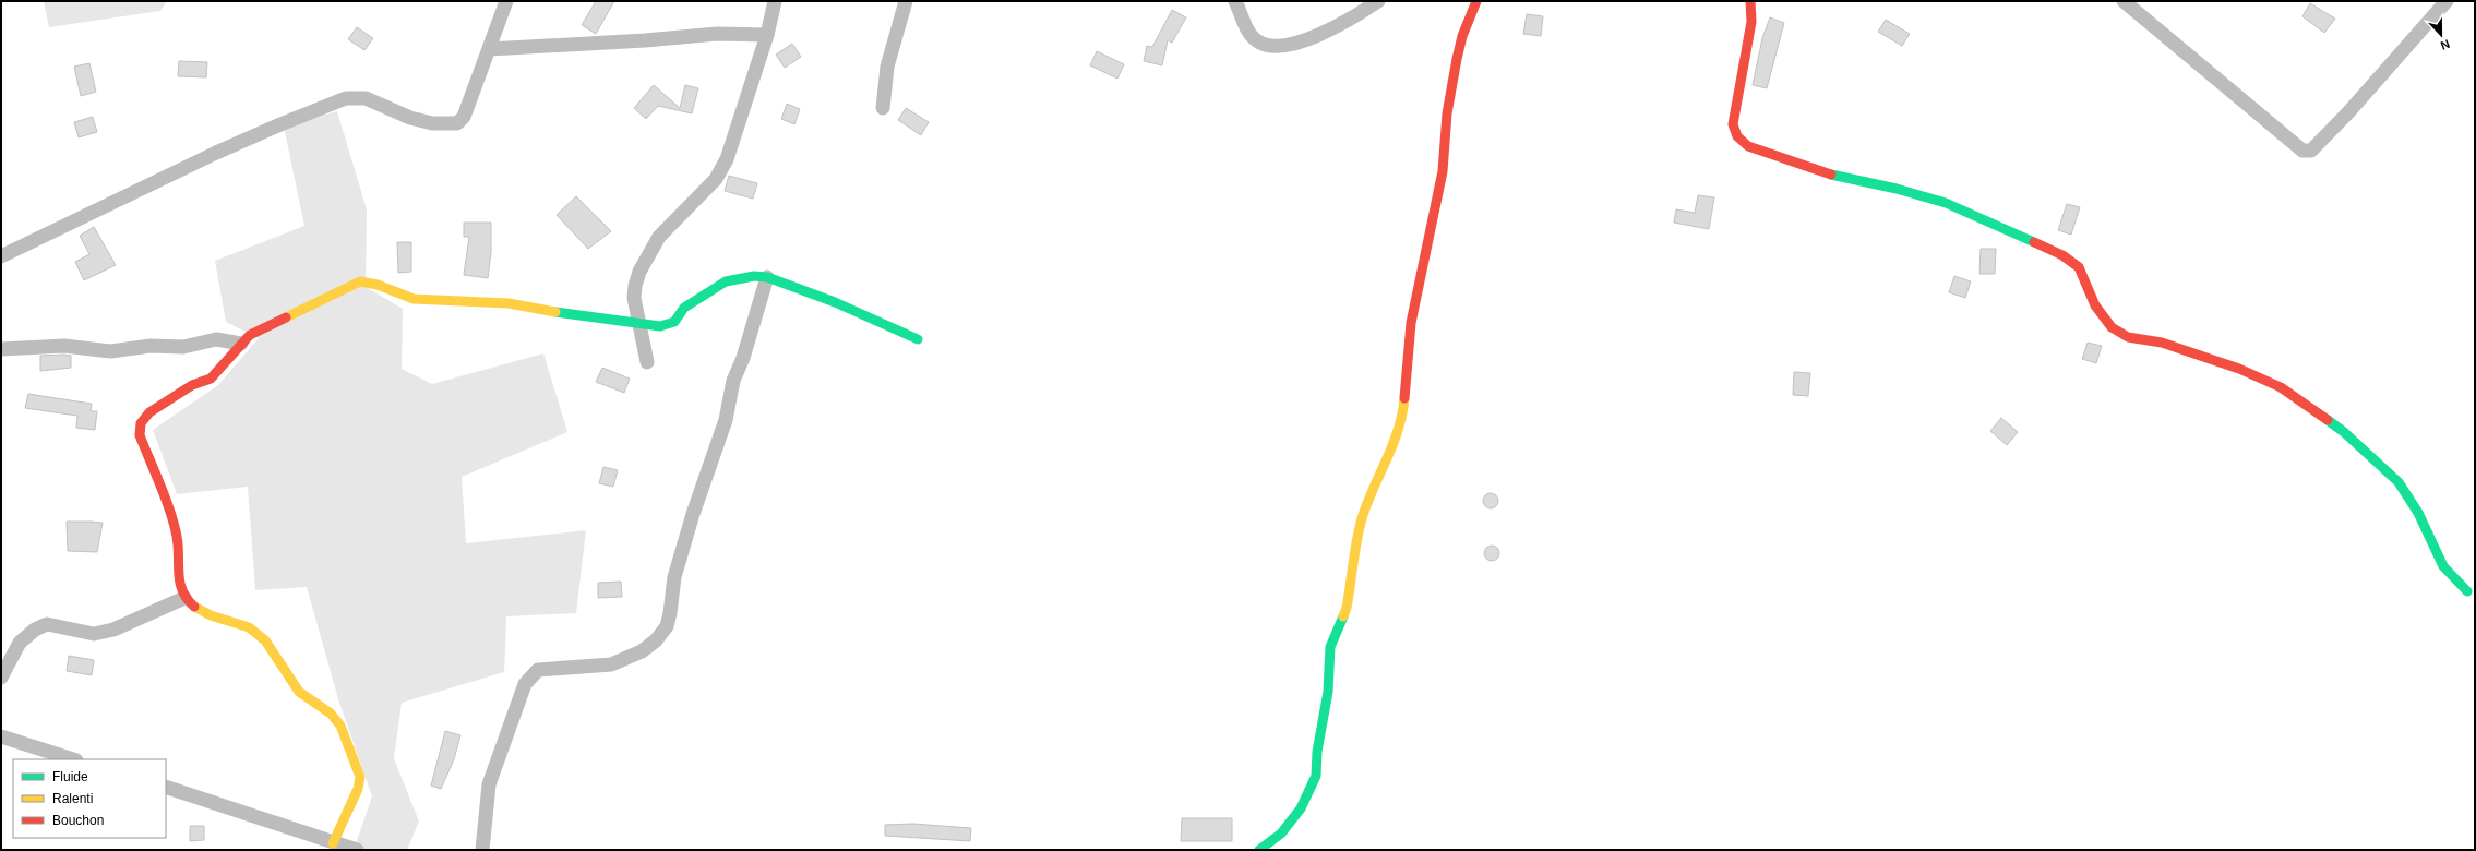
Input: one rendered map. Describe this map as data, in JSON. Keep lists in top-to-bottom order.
{
  "legend": ["Fluide", "Ralenti", "Bouchon"],
  "north": "bottom"
}
